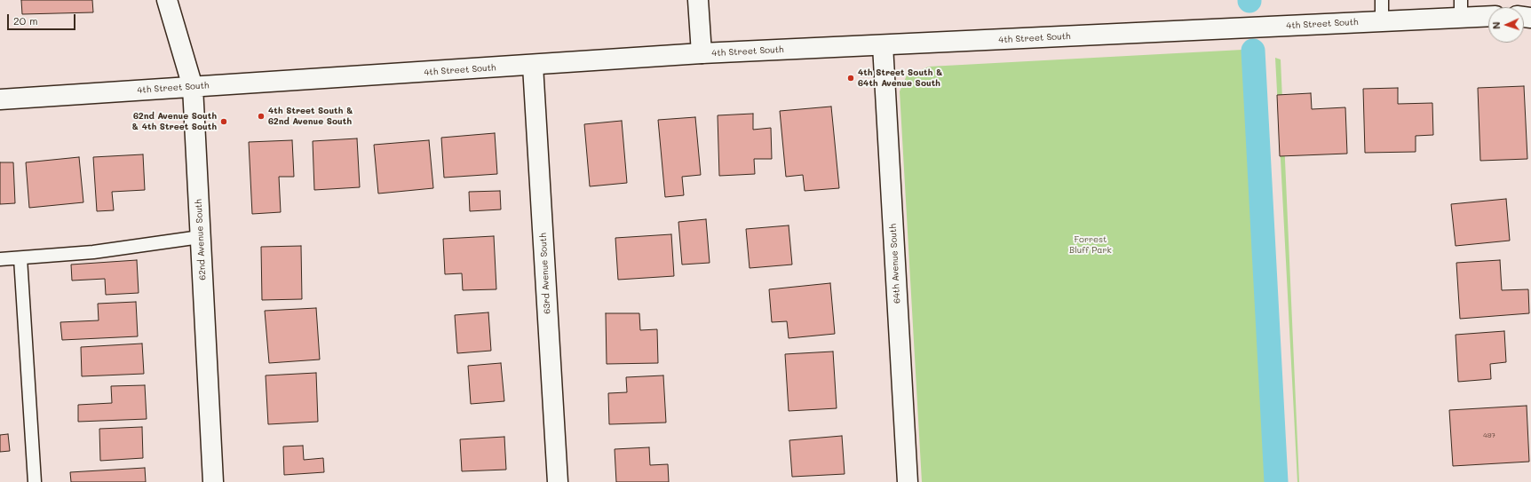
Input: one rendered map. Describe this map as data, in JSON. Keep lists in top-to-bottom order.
{
  "streets": {
    "street": [
      "4th Street South",
      "62nd Avenue South",
      "64th Avenue South",
      "63rd Avenue South"
    ]
  },
  "crossings": [
    ["4th Street South", "62nd Avenue South"],
    ["4th Street South", "64th Avenue South"],
    ["4th Street South", "63rd Avenue South"]
  ],
  "parks": ["Forrest Bluff Park"],
  "places": ["4th Street South & 64th Avenue South", "4th Street South & 62nd Avenue South", "62nd Avenue South & 4th Street South"],
  "house_numbers": ["497"],
  "scale_bar": "20 m",
  "north": "left"
}
